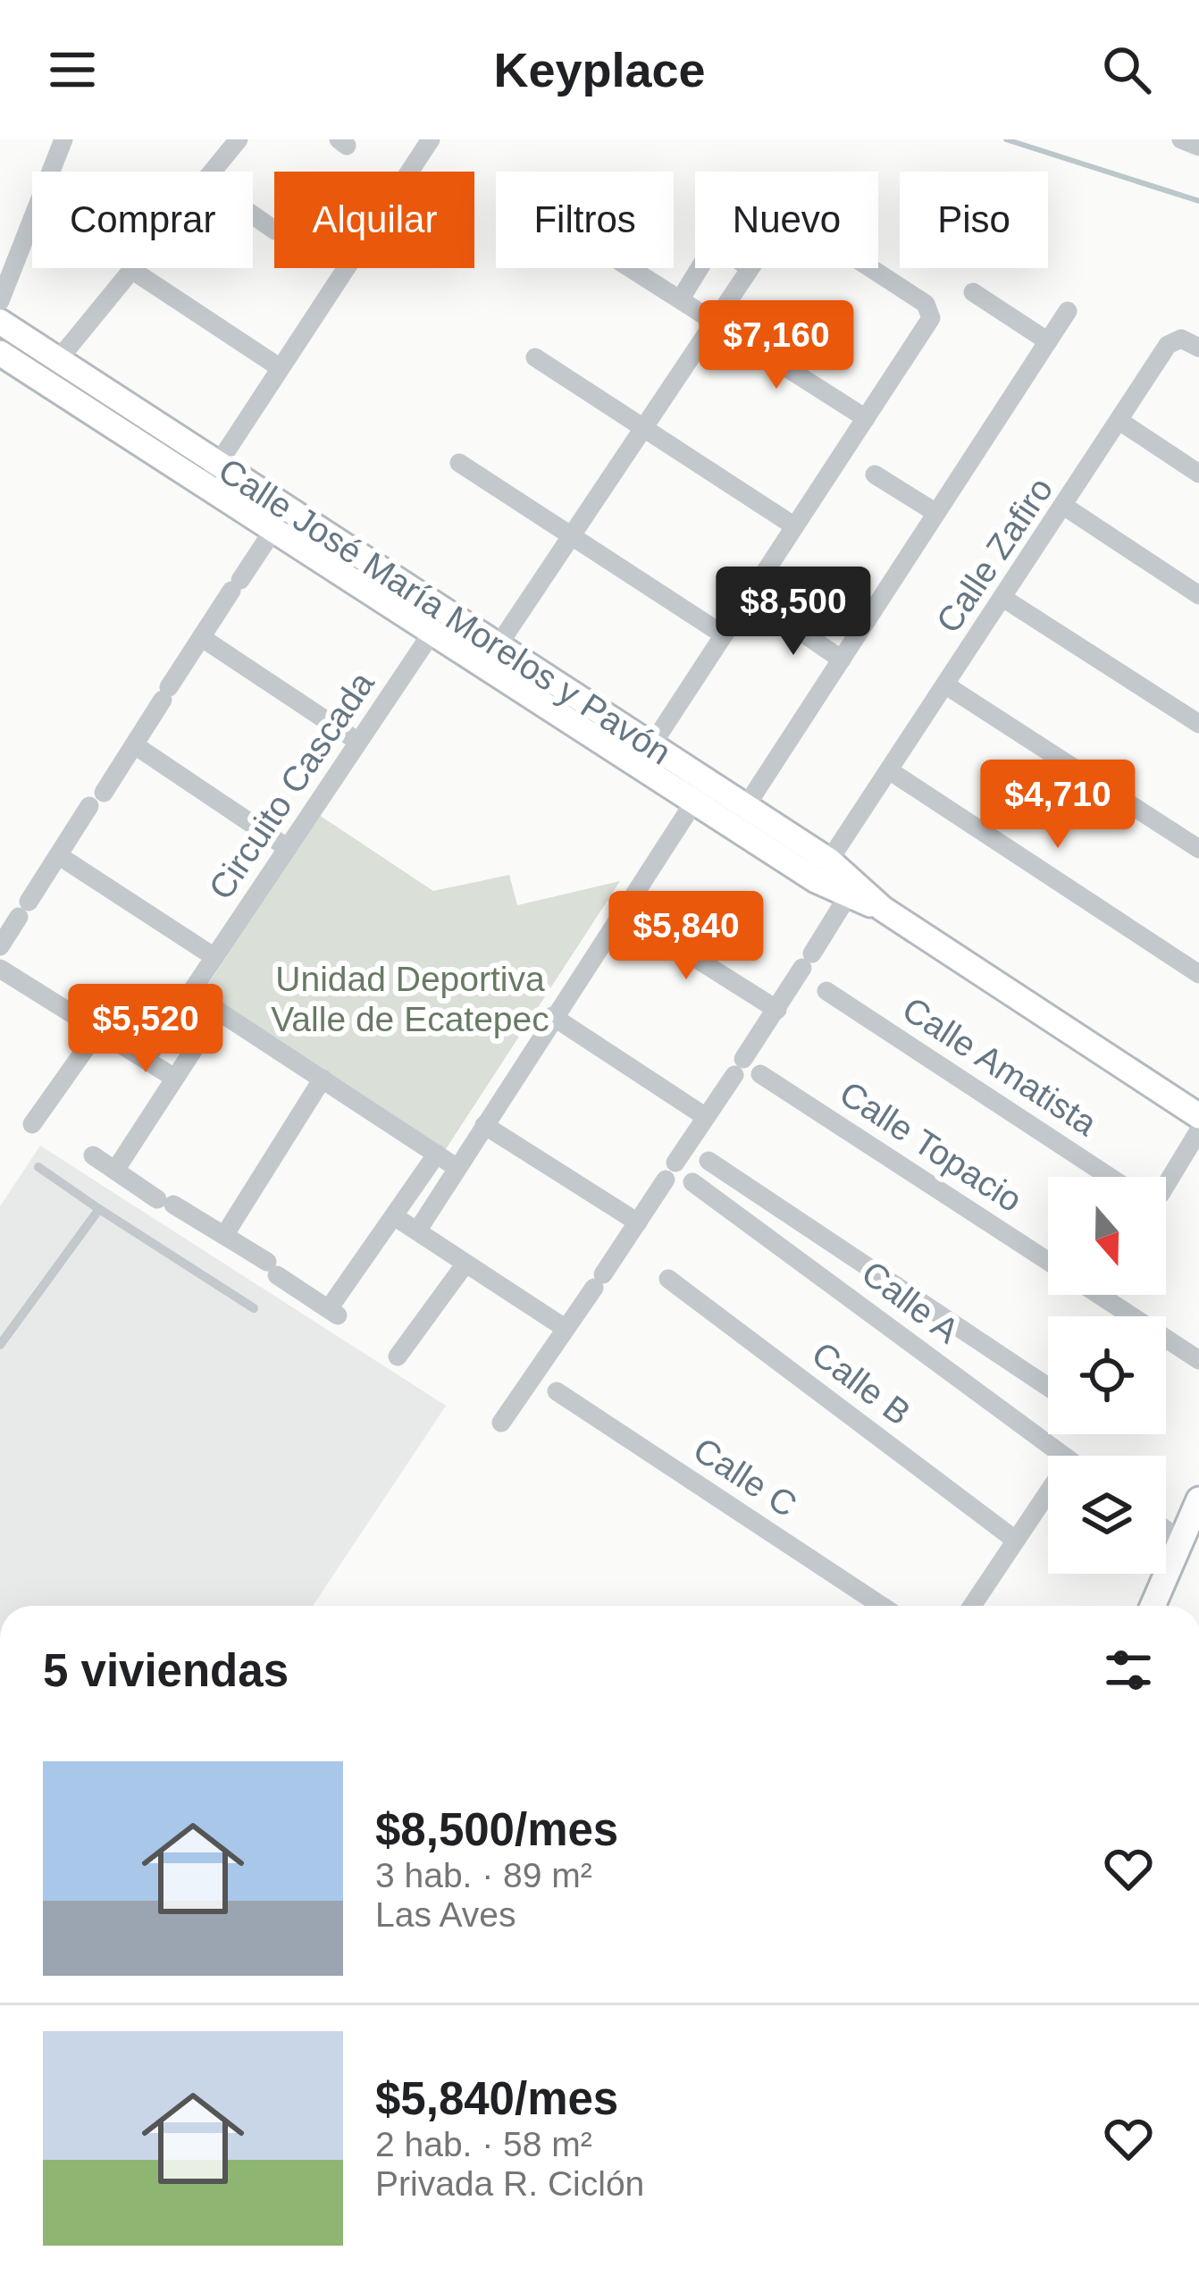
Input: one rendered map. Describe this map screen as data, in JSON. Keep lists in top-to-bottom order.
{
  "streets": {
    "street": [
      "Calle Zafiro",
      "Calle José María Morelos y Pavón",
      "Circuito Cascada",
      "Calle Amatista",
      "Calle Topacio",
      "Calle A",
      "Calle B",
      "Calle C"
    ]
  },
  "crossings": [
    ["Calle Zafiro", "Calle José María Morelos y Pavón"],
    ["Calle José María Morelos y Pavón", "Circuito Cascada"]
  ],
  "parks": ["Unidad Deportiva Valle de Ecatepec"],
  "north": "bottom",
  "page": {
    "header": "Keyplace",
    "chip": [
      "Comprar",
      "Alquilar",
      "Filtros",
      "Nuevo",
      "Piso"
    ],
    "price": [
      "$7,160",
      "$8,500",
      "$4,710",
      "$5,840",
      "$5,520"
    ],
    "heading": "5 viviendas",
    "list": [
      {
        "name": "$8,500/mes",
        "note": "3 hab. · 89 m² · Las Aves"
      },
      {
        "name": "$5,840/mes",
        "note": "2 hab. · 58 m² · Privada R. Ciclón"
      }
    ]
  }
}
